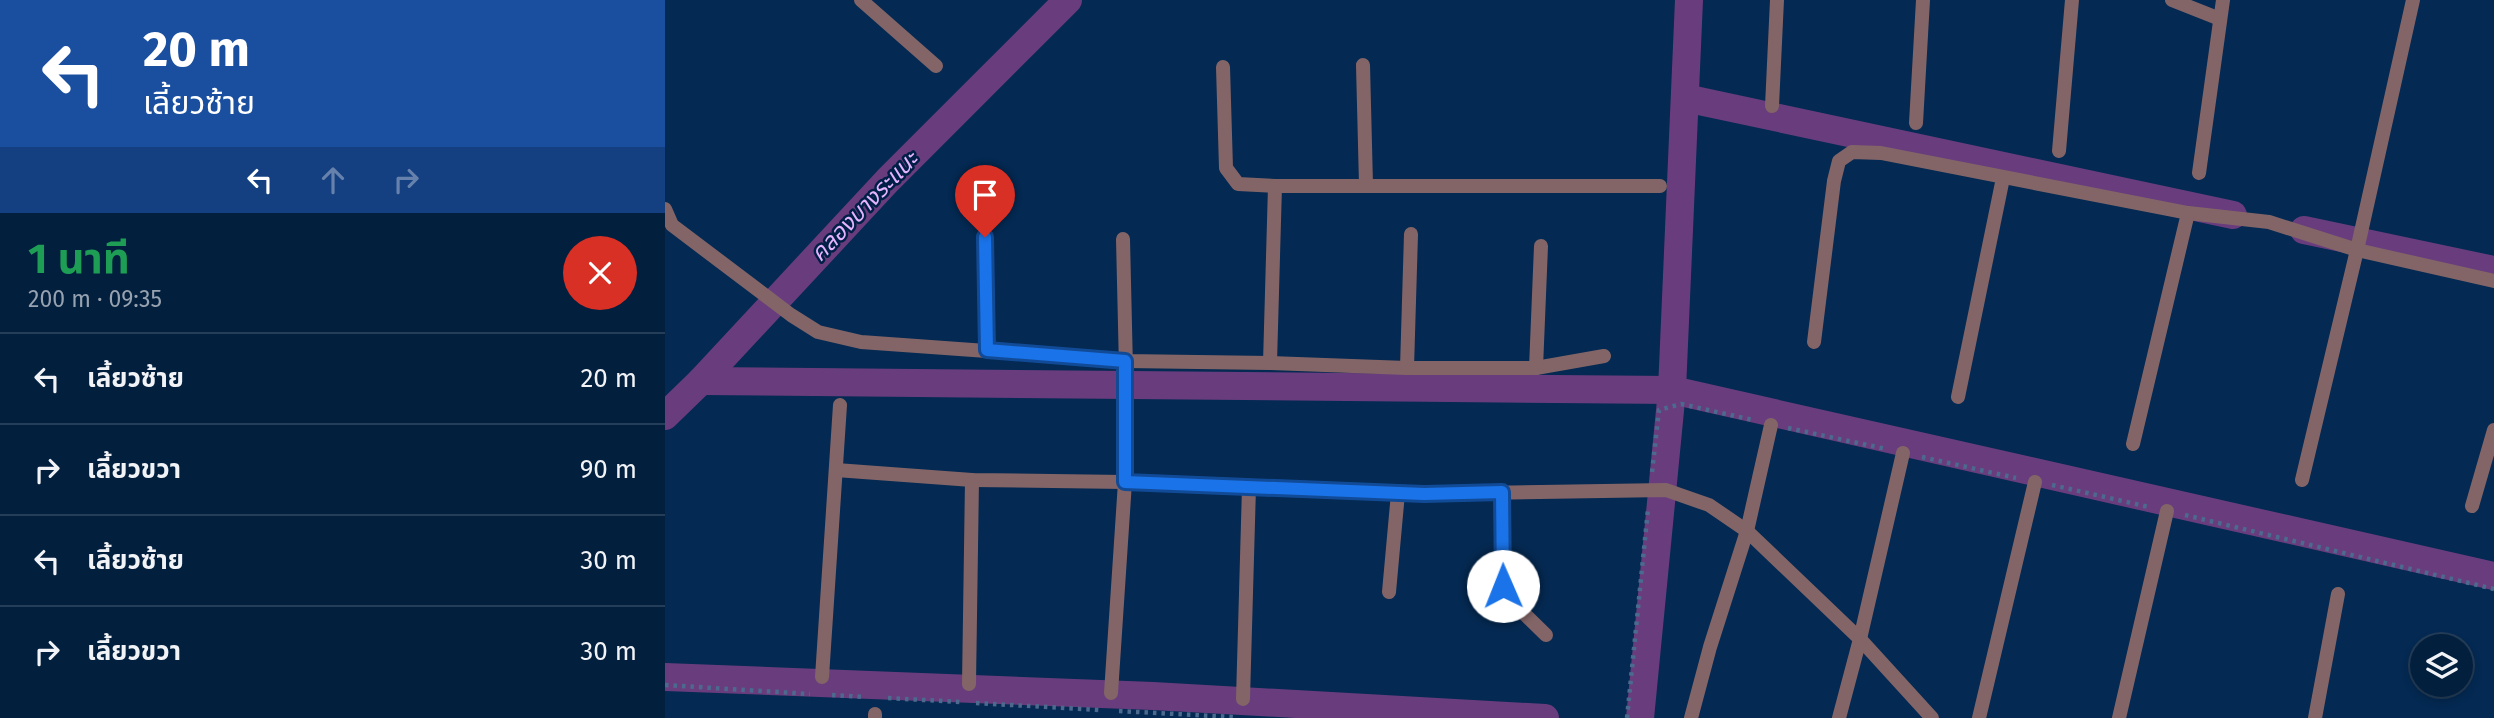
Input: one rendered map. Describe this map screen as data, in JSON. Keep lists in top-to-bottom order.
{
  "water": ["คลองบางระแนะ"],
  "page": {
    "turn": ["20 m", "เลี้ยวซ้าย"],
    "heading": ["1 นาที", "200 m · 09:35"],
    "list": [
      {
        "name": "เลี้ยวซ้าย",
        "value": "20 m"
      },
      {
        "name": "เลี้ยวขวา",
        "value": "90 m"
      },
      {
        "name": "เลี้ยวซ้าย",
        "value": "30 m"
      },
      {
        "name": "เลี้ยวขวา",
        "value": "30 m"
      }
    ]
  }
}
